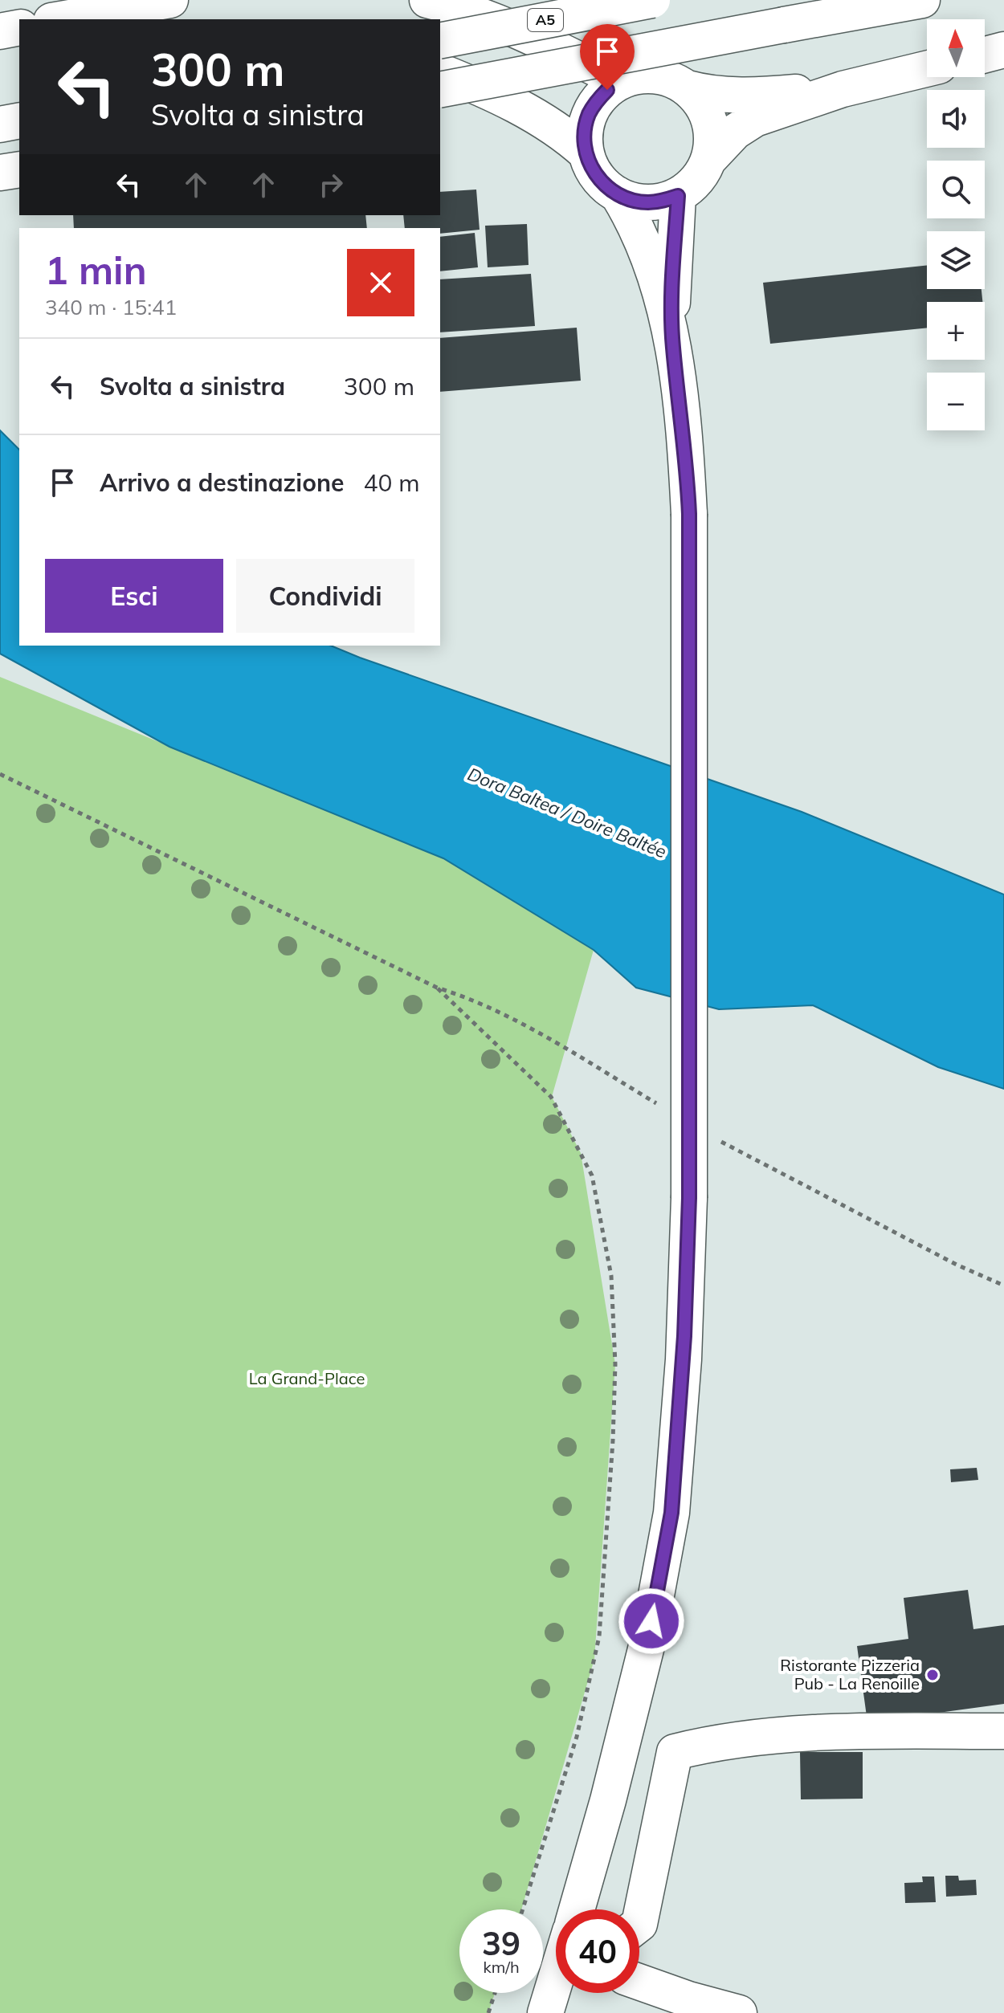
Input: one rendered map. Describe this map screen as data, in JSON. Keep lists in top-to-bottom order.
{
  "streets": {
    "main road": ["A5"]
  },
  "water": ["Dora Baltea / Doire Baltée"],
  "parks": ["La Grand-Place"],
  "places": ["Ristorante Pizzeria Pub - La Renoille"],
  "north": "top",
  "page": {
    "map_buttons": ["+", "−"],
    "turn": ["300 m", "Svolta a sinistra"],
    "heading": ["1 min", "340 m · 15:41"],
    "list": [
      {
        "name": "Svolta a sinistra",
        "value": "300 m"
      },
      {
        "name": "Arrivo a destinazione",
        "value": "40 m"
      }
    ],
    "buttons": ["Esci", "Condividi"],
    "speed": "39 km/h",
    "limit": "40"
  }
}
